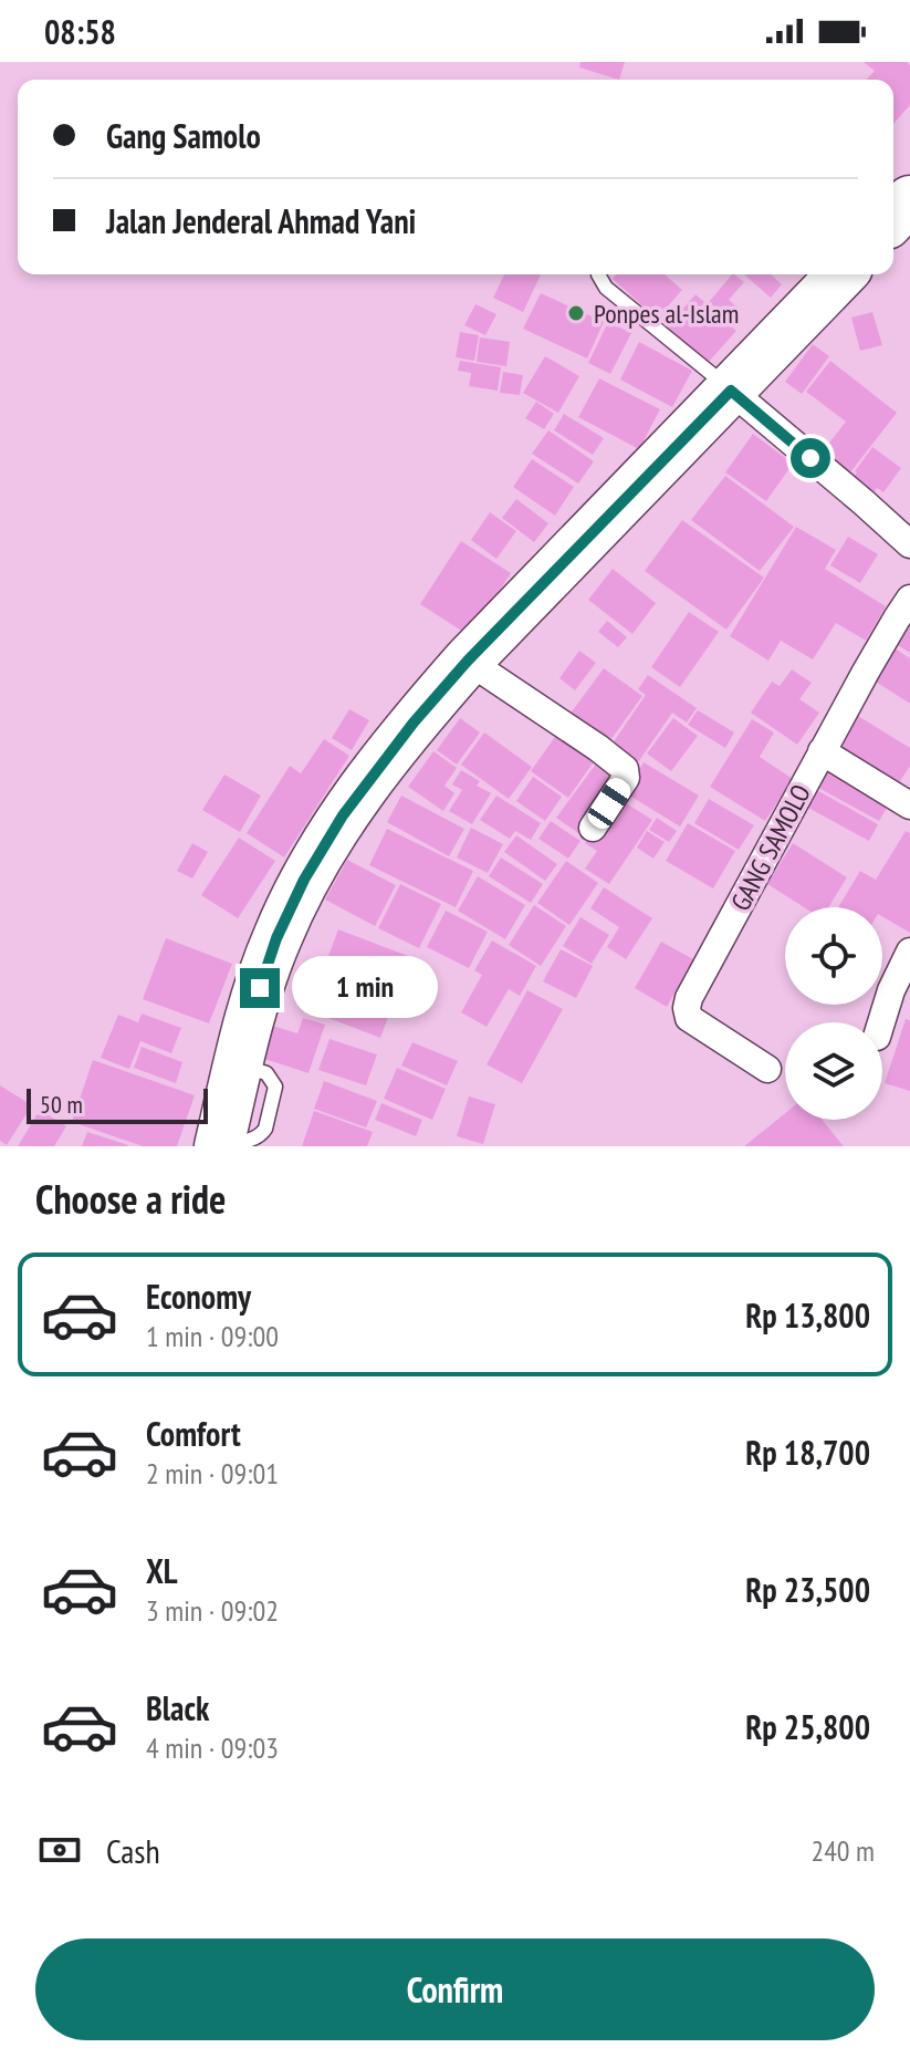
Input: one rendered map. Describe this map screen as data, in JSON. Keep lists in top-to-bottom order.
{
  "streets": {
    "street": ["GANG SAMOLO"]
  },
  "places": ["Ponpes al-Islam"],
  "scale_bar": "50 m",
  "page": {
    "status": "08:58",
    "banner": ["Gang Samolo", "Jalan Jenderal Ahmad Yani"],
    "bubble": "1 min",
    "scale": "50 m",
    "heading": "Choose a ride",
    "list": [
      {
        "name": "Economy",
        "note": "1 min · 09:00",
        "value": "Rp 13,800"
      },
      {
        "name": "Comfort",
        "note": "2 min · 09:01",
        "value": "Rp 18,700"
      },
      {
        "name": "XL",
        "note": "3 min · 09:02",
        "value": "Rp 23,500"
      },
      {
        "name": "Black",
        "note": "4 min · 09:03",
        "value": "Rp 25,800"
      }
    ],
    "pay": ["Cash", "240 m"],
    "buttons": "Confirm"
  }
}
